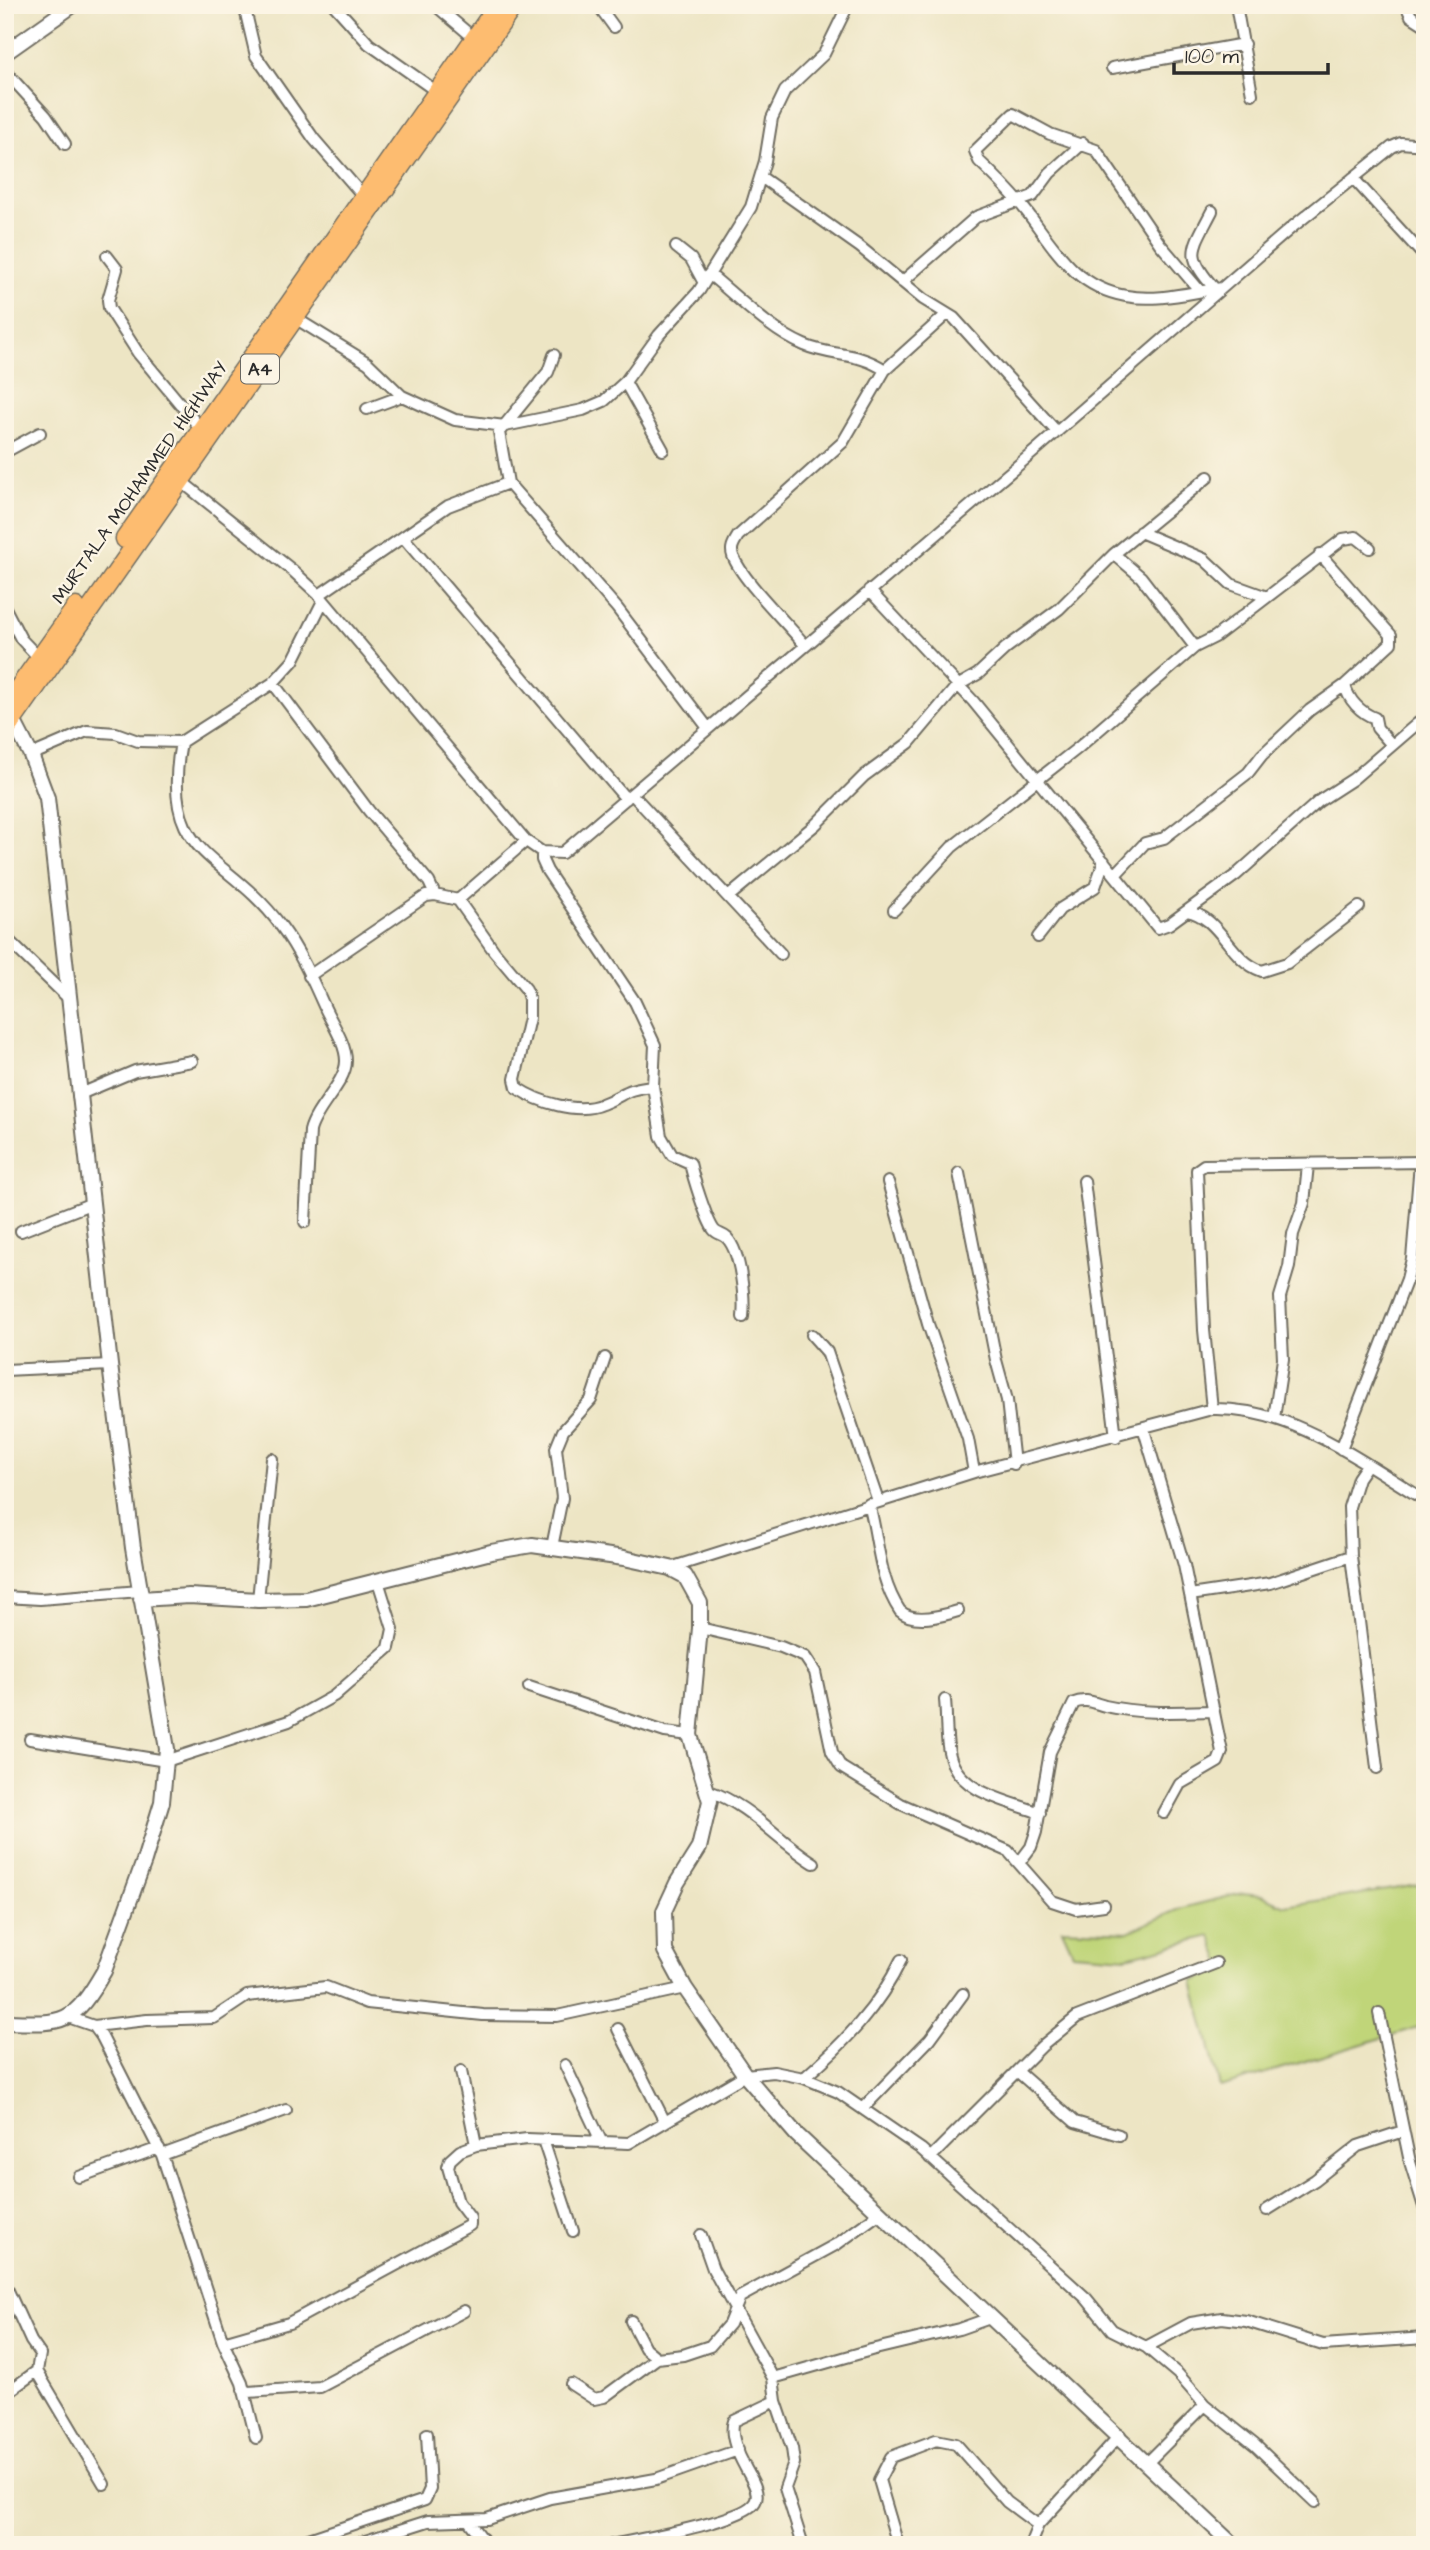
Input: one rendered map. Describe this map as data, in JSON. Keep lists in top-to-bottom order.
{
  "streets": {
    "highway": ["A4", "MURTALA MOHAMMED HIGHWAY"]
  },
  "crossings": [
    ["A4", "MURTALA MOHAMMED HIGHWAY"]
  ],
  "scale_bar": "100 m"
}
